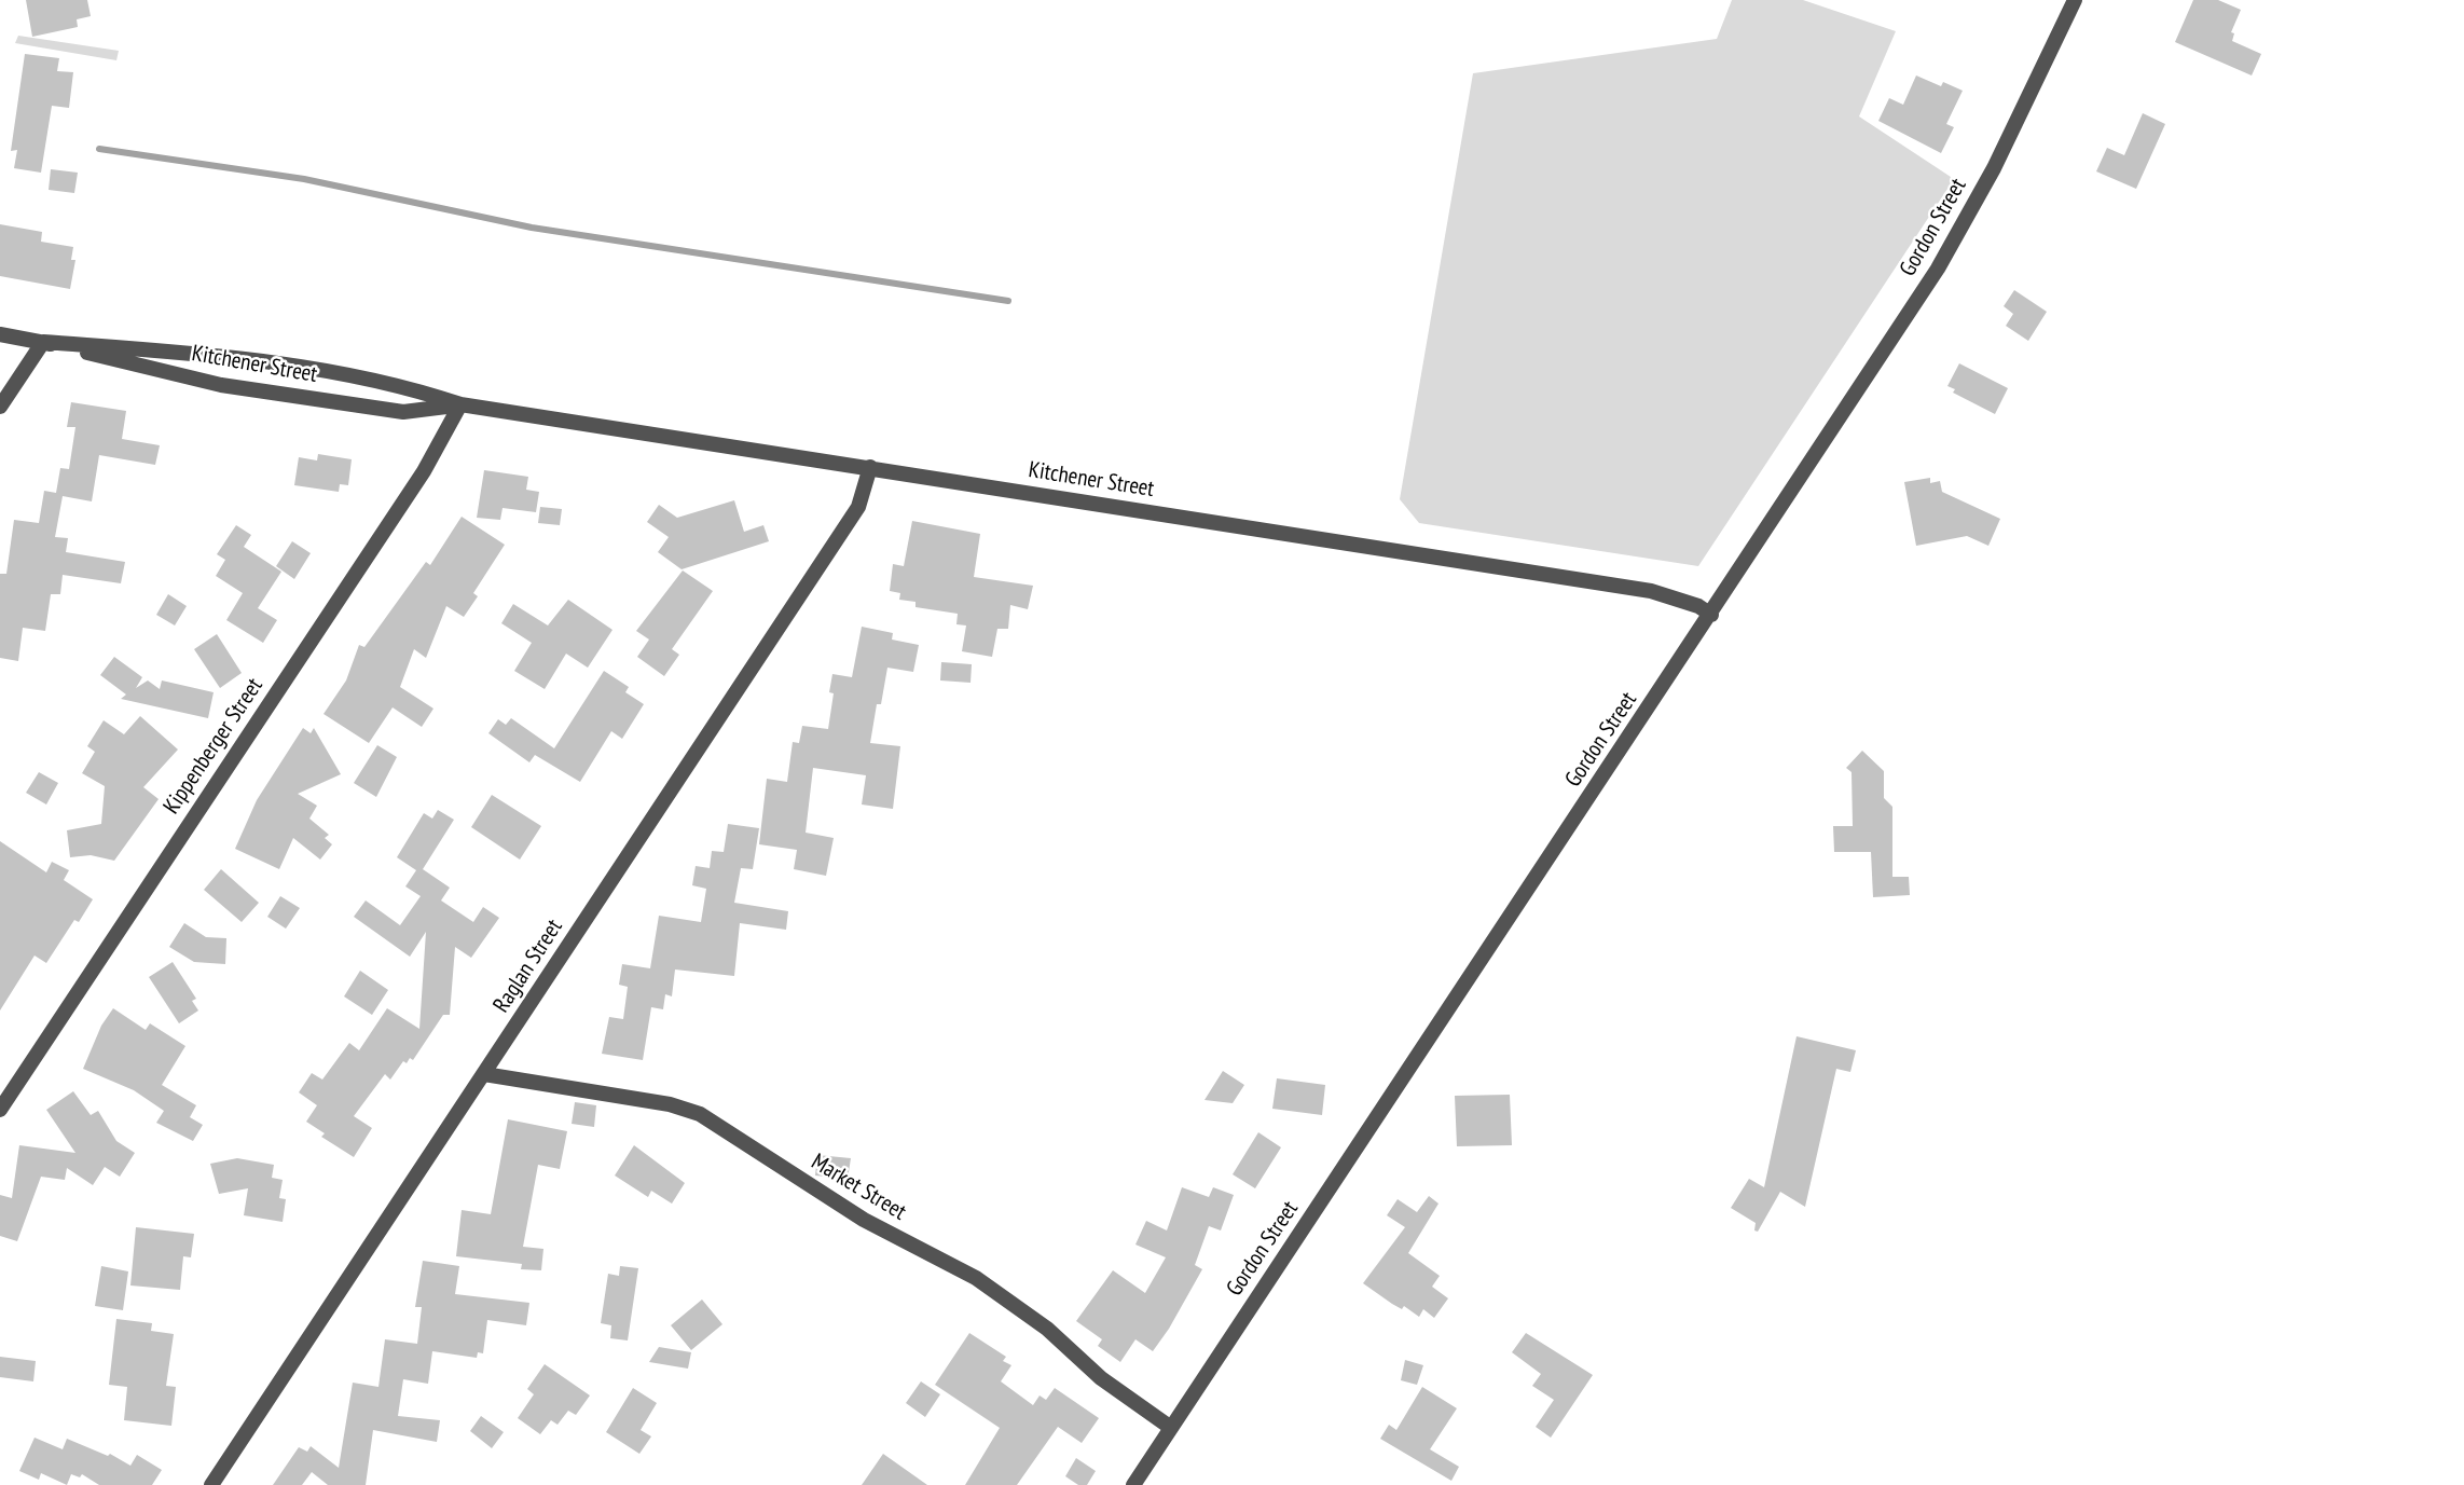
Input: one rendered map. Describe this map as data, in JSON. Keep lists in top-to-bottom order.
{
  "streets": {
    "street": [
      "Gordon Street",
      "Kitchener Street",
      "Kippenberger Street",
      "Raglan Street",
      "Market Street"
    ]
  },
  "crossings": [
    ["Gordon Street", "Kitchener Street"],
    ["Gordon Street", "Market Street"],
    ["Kitchener Street", "Kippenberger Street"],
    ["Kitchener Street", "Raglan Street"],
    ["Raglan Street", "Market Street"]
  ]
}
